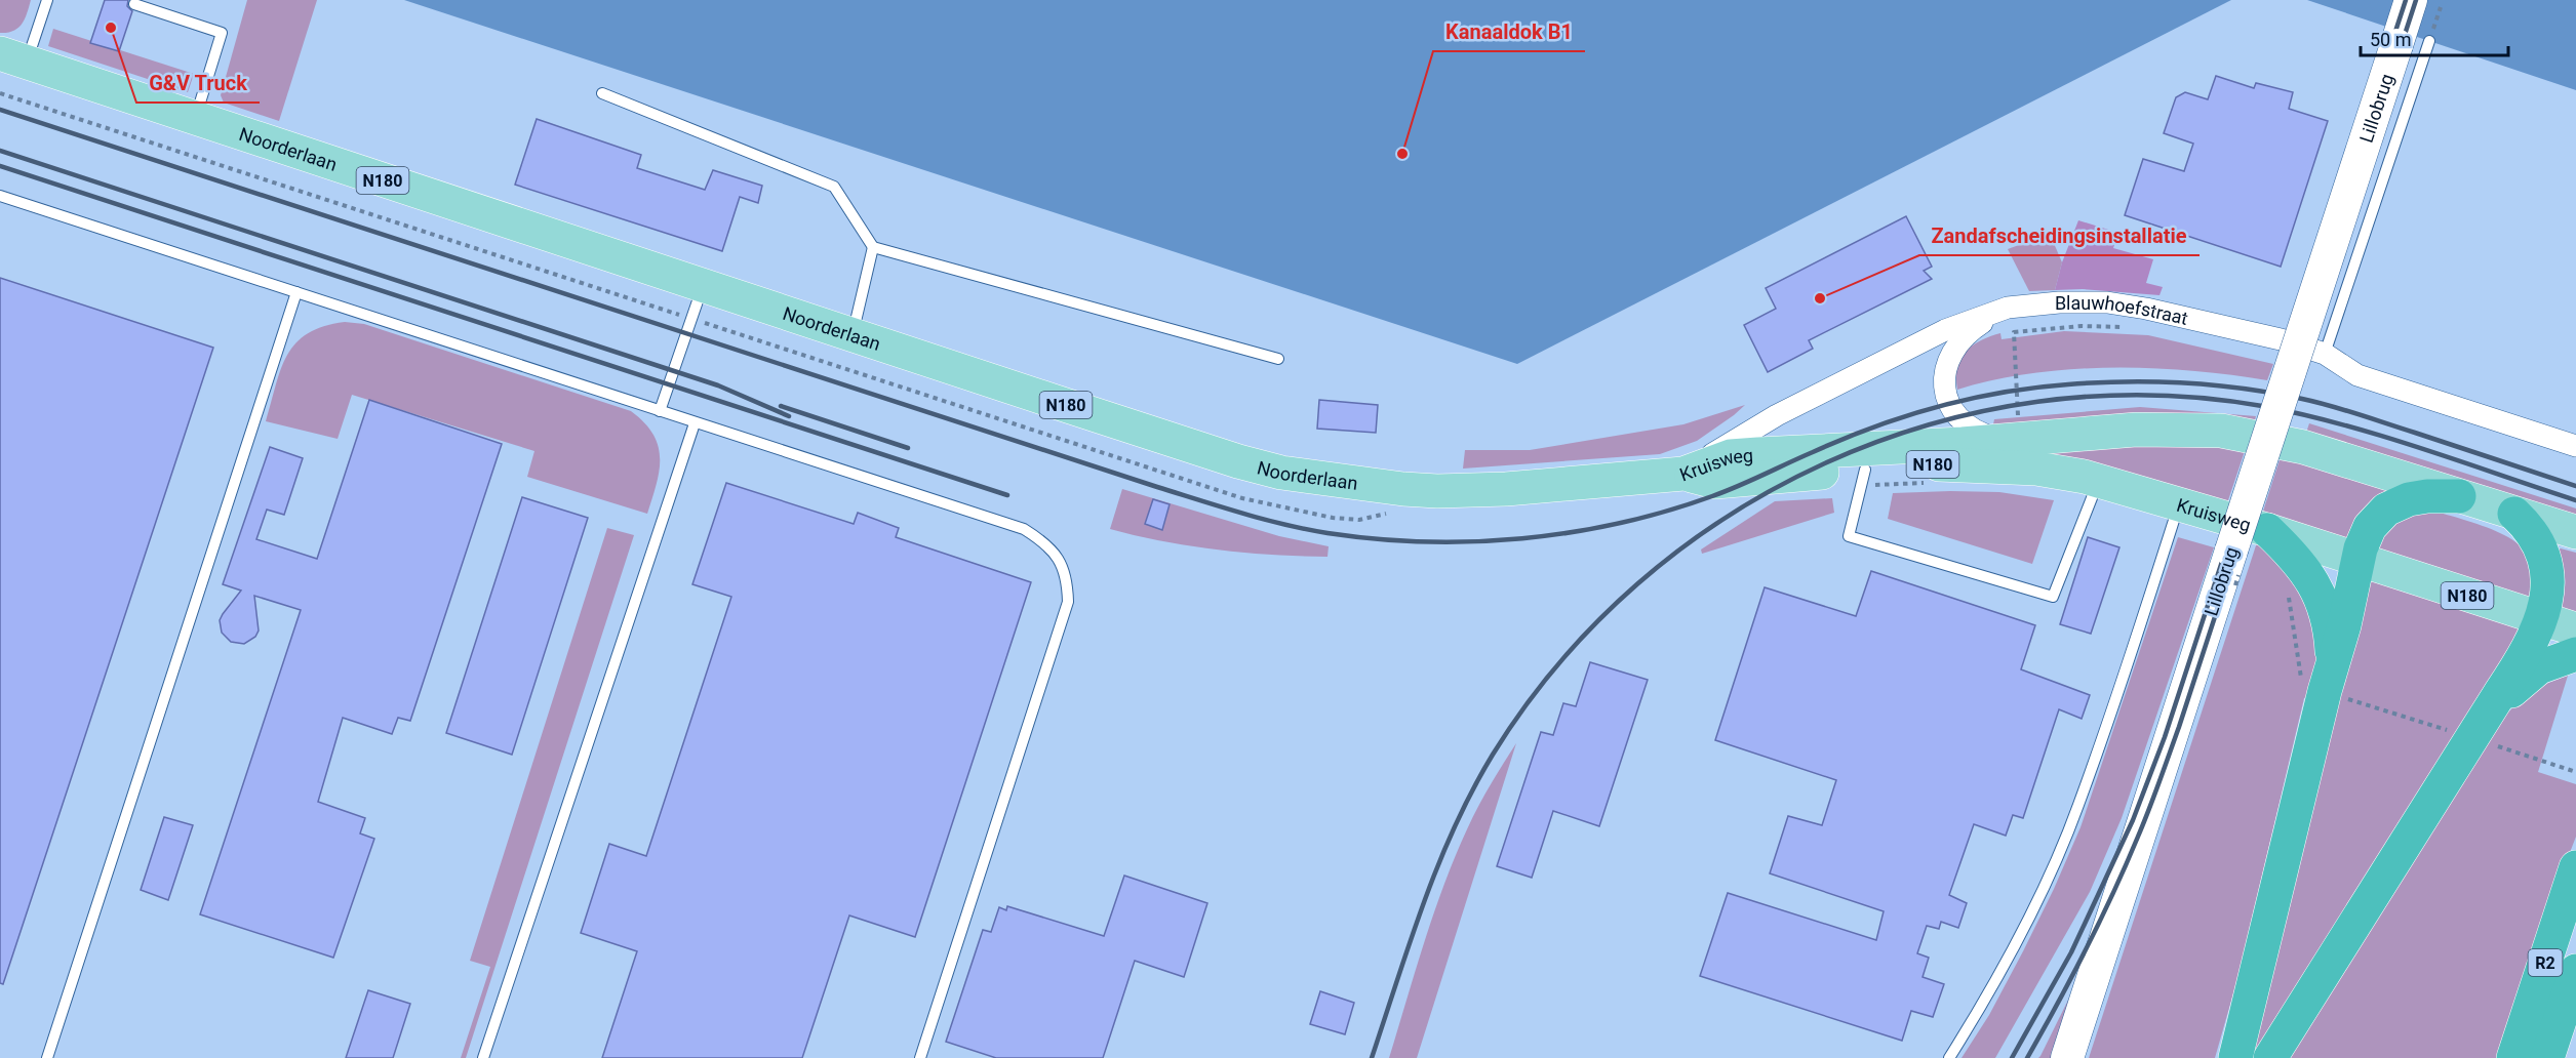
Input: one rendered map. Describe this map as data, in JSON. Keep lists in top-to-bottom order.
{
  "streets": {
    "highway": ["R2"],
    "main road": ["Noorderlaan", "N180", "Kruisweg"],
    "street": ["Lillobrug", "Blauwhoefstraat"]
  },
  "crossings": [
    ["Noorderlaan", "Blauwhoefstraat"],
    ["Noorderlaan", "Kruisweg"],
    ["Blauwhoefstraat", "Kruisweg"]
  ],
  "places": ["G&V Truck", "Kanaaldok B1", "Zandafscheidingsinstallatie"],
  "scale_bar": "50 m"
}
